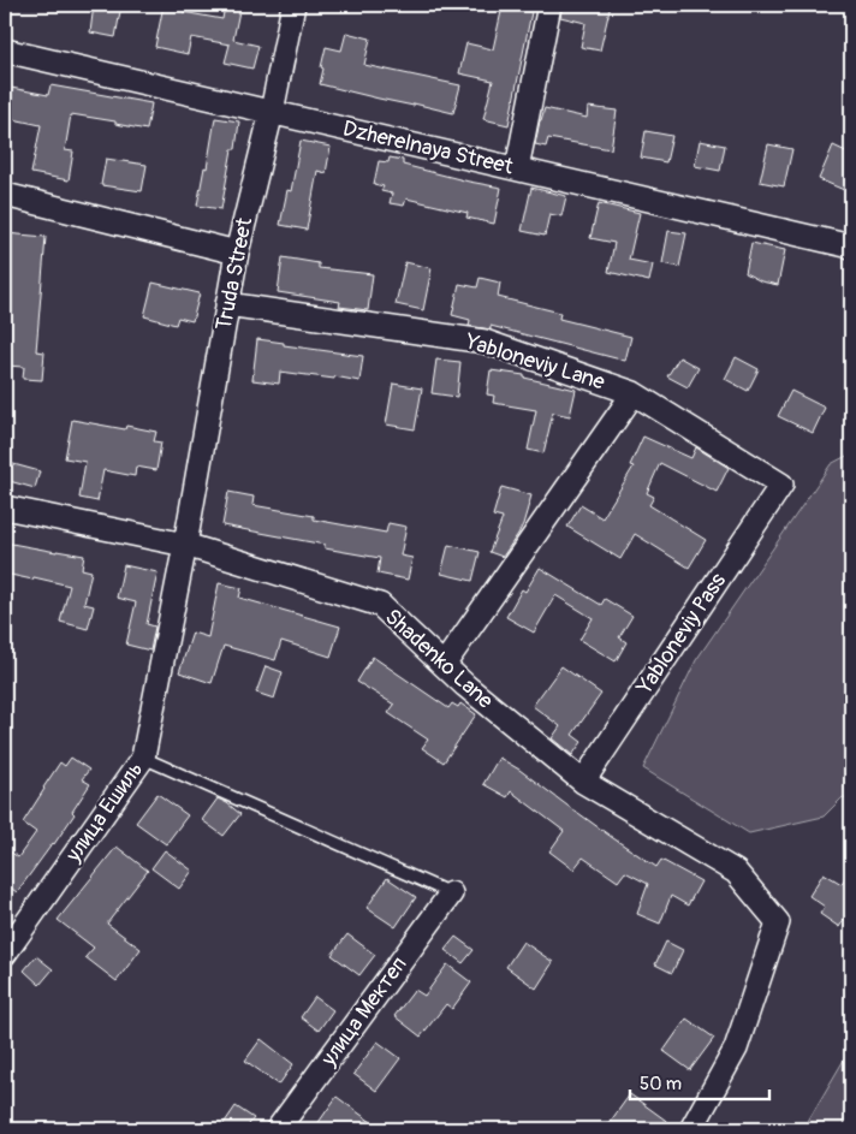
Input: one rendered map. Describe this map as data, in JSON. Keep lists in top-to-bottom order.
{
  "streets": {
    "street": [
      "Dzherelnaya Street",
      "Truda Street",
      "Yabloneviy Lane",
      "Yabloneviy Pass",
      "Shadenko Lane",
      "улица Ешиль",
      "улица Мектеп"
    ]
  },
  "crossings": [
    ["Dzherelnaya Street", "Truda Street"],
    ["Truda Street", "Yabloneviy Lane"],
    ["Truda Street", "Shadenko Lane"],
    ["Truda Street", "улица Ешиль"],
    ["Yabloneviy Lane", "Yabloneviy Pass"],
    ["Yabloneviy Pass", "Shadenko Lane"],
    ["Shadenko Lane", "улица Ешиль"]
  ],
  "scale_bar": "50 m"
}
